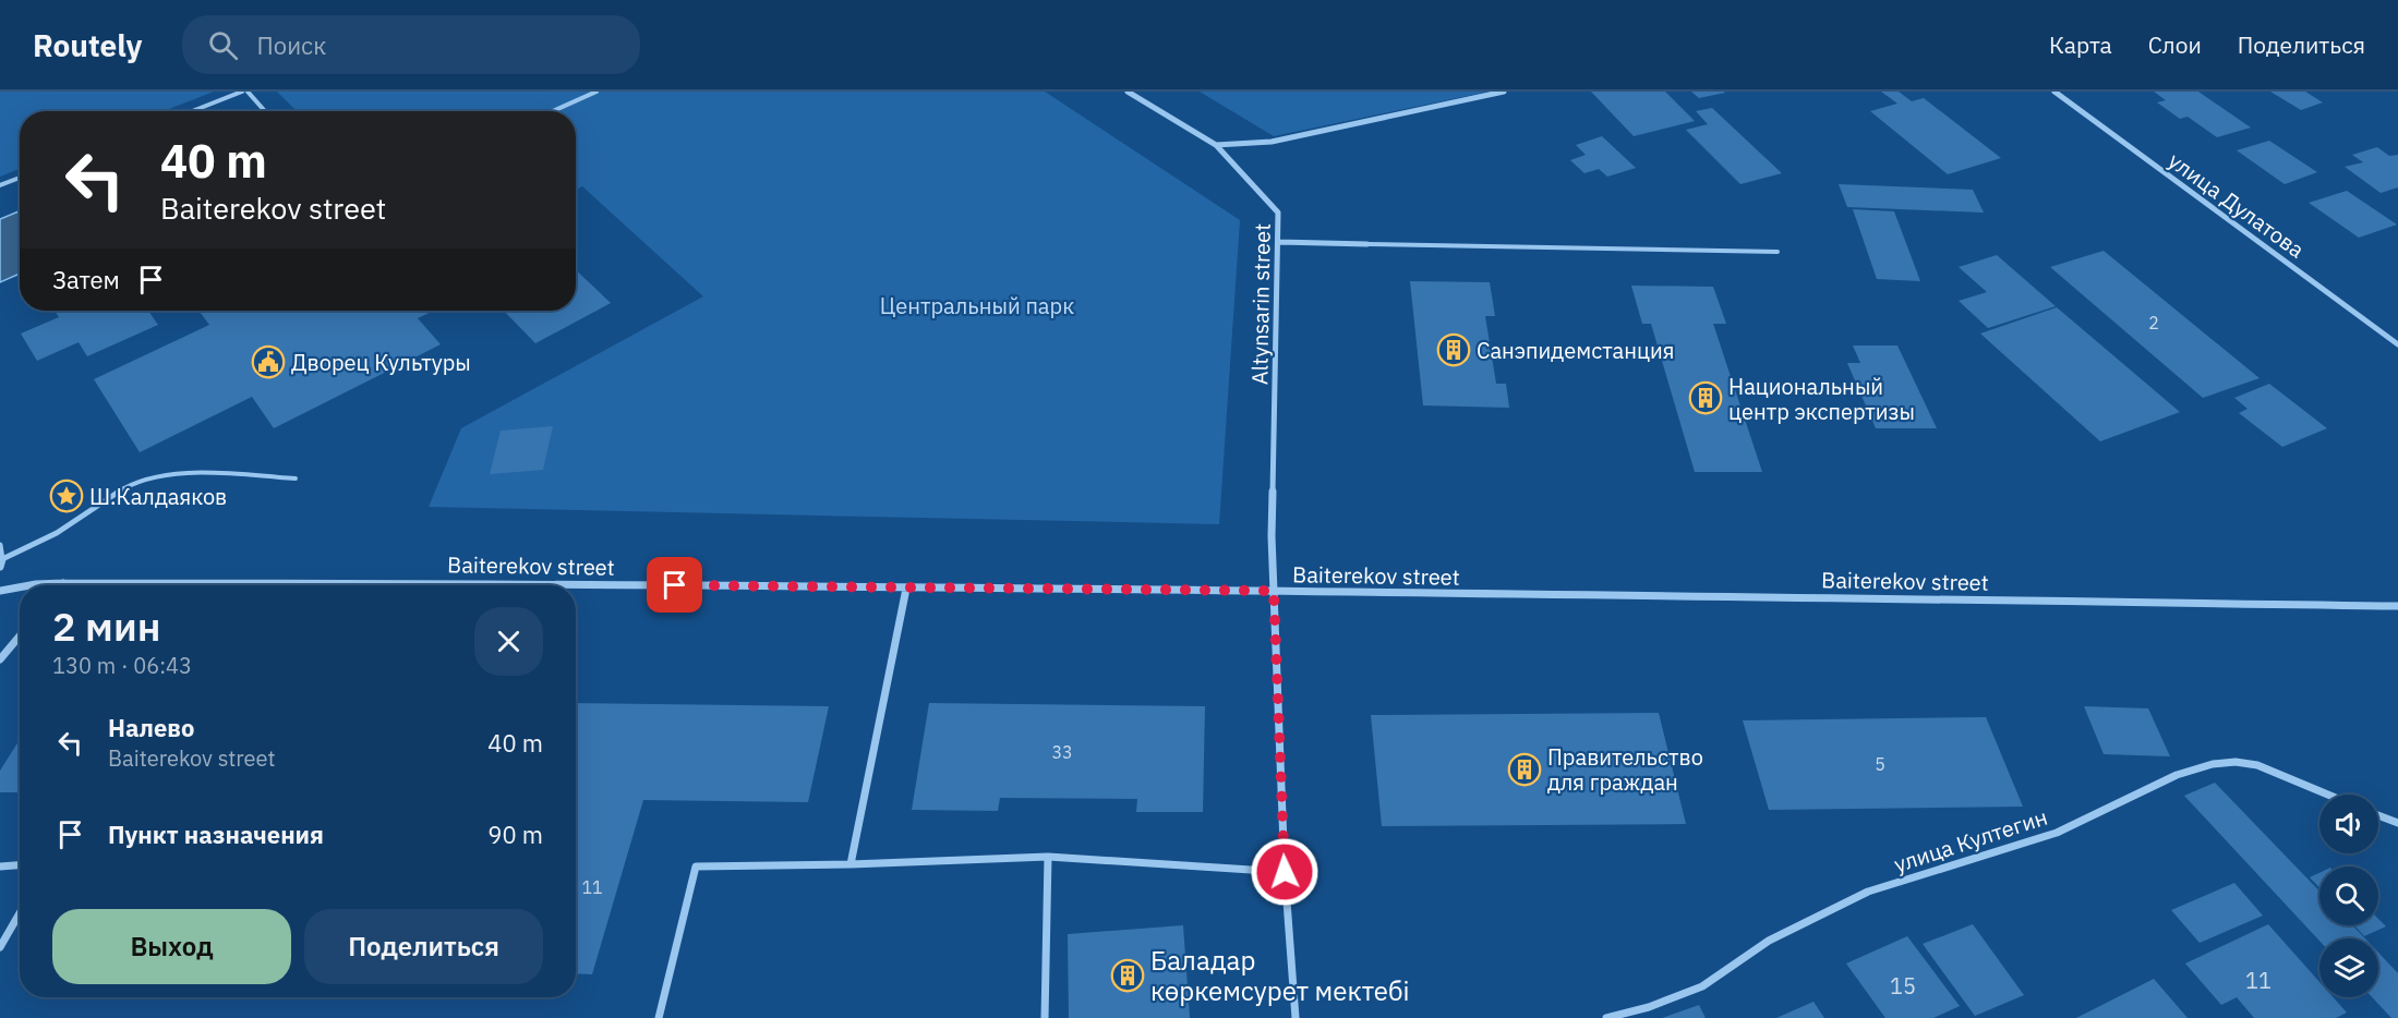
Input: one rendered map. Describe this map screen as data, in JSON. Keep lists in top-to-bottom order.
{
  "streets": {
    "street": [
      "улица Дулатова",
      "Altynsarin street",
      "Baiterekov street",
      "улица Култегин"
    ]
  },
  "crossings": [
    ["Altynsarin street", "Baiterekov street"]
  ],
  "parks": ["Центральный парк"],
  "places": {
    "building": [
      "Санэпидемстанция",
      "Национальный центр экспертизы",
      "Правительство для граждан",
      "Баладар көркемсурет мектебі"
    ],
    "public building": ["Дворец Культуры"],
    "place": ["Ш.Калдаяков"]
  },
  "house_numbers": [
    "2",
    "33",
    "5",
    "11",
    "11",
    "15"
  ],
  "page": {
    "header": "Routely",
    "search": "Поиск",
    "nav": ["Карта", "Слои", "Поделиться"],
    "turn": ["40 m", "Baiterekov street"],
    "then": "Затем",
    "heading": ["2 мин", "130 m · 06:43"],
    "list": [
      {
        "name": "Налево",
        "note": "Baiterekov street",
        "value": "40 m"
      },
      {
        "name": "Пункт назначения",
        "value": "90 m"
      }
    ],
    "buttons": ["Выход", "Поделиться"]
  }
}
